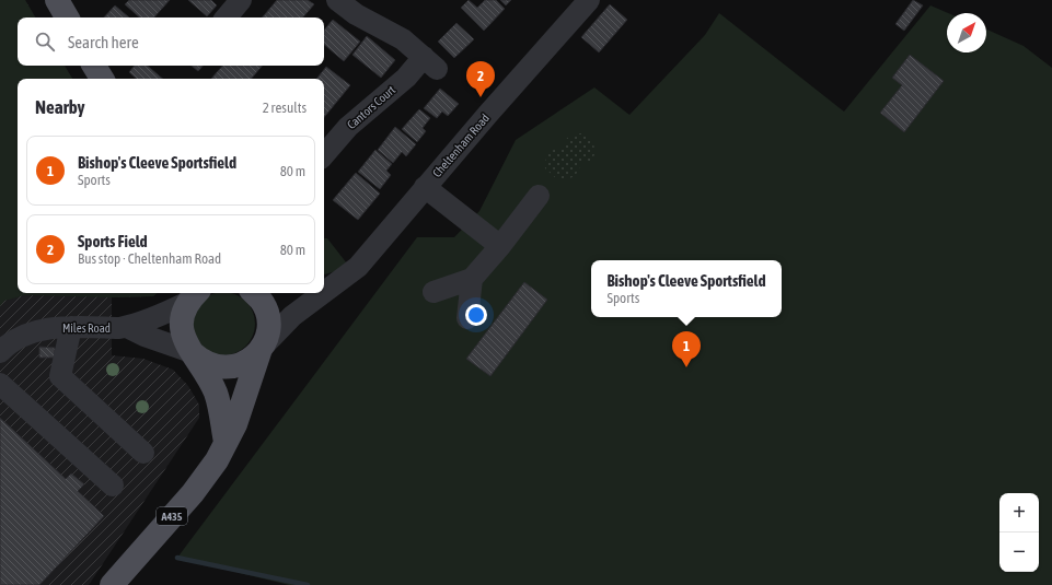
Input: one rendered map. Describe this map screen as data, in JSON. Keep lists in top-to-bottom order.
{
  "streets": {
    "main road": ["A435"],
    "street": ["Cantors Court", "Cheltenham Road", "Miles Road"]
  },
  "crossings": [
    ["Cheltenham Road", "A435"]
  ],
  "north": "top right",
  "page": {
    "search": "Search here",
    "pins": ["2", "1"],
    "heading": ["Nearby", "2 results"],
    "list": [
      {
        "mark": "1",
        "name": "Bishop's Cleeve Sportsfield",
        "note": "Sports",
        "value": "80 m"
      },
      {
        "mark": "2",
        "name": "Sports Field",
        "note": "Bus stop · Cheltenham Road",
        "value": "80 m"
      }
    ],
    "popup": ["Bishop's Cleeve Sportsfield", "Sports"],
    "map_buttons": ["+", "−"]
  }
}
